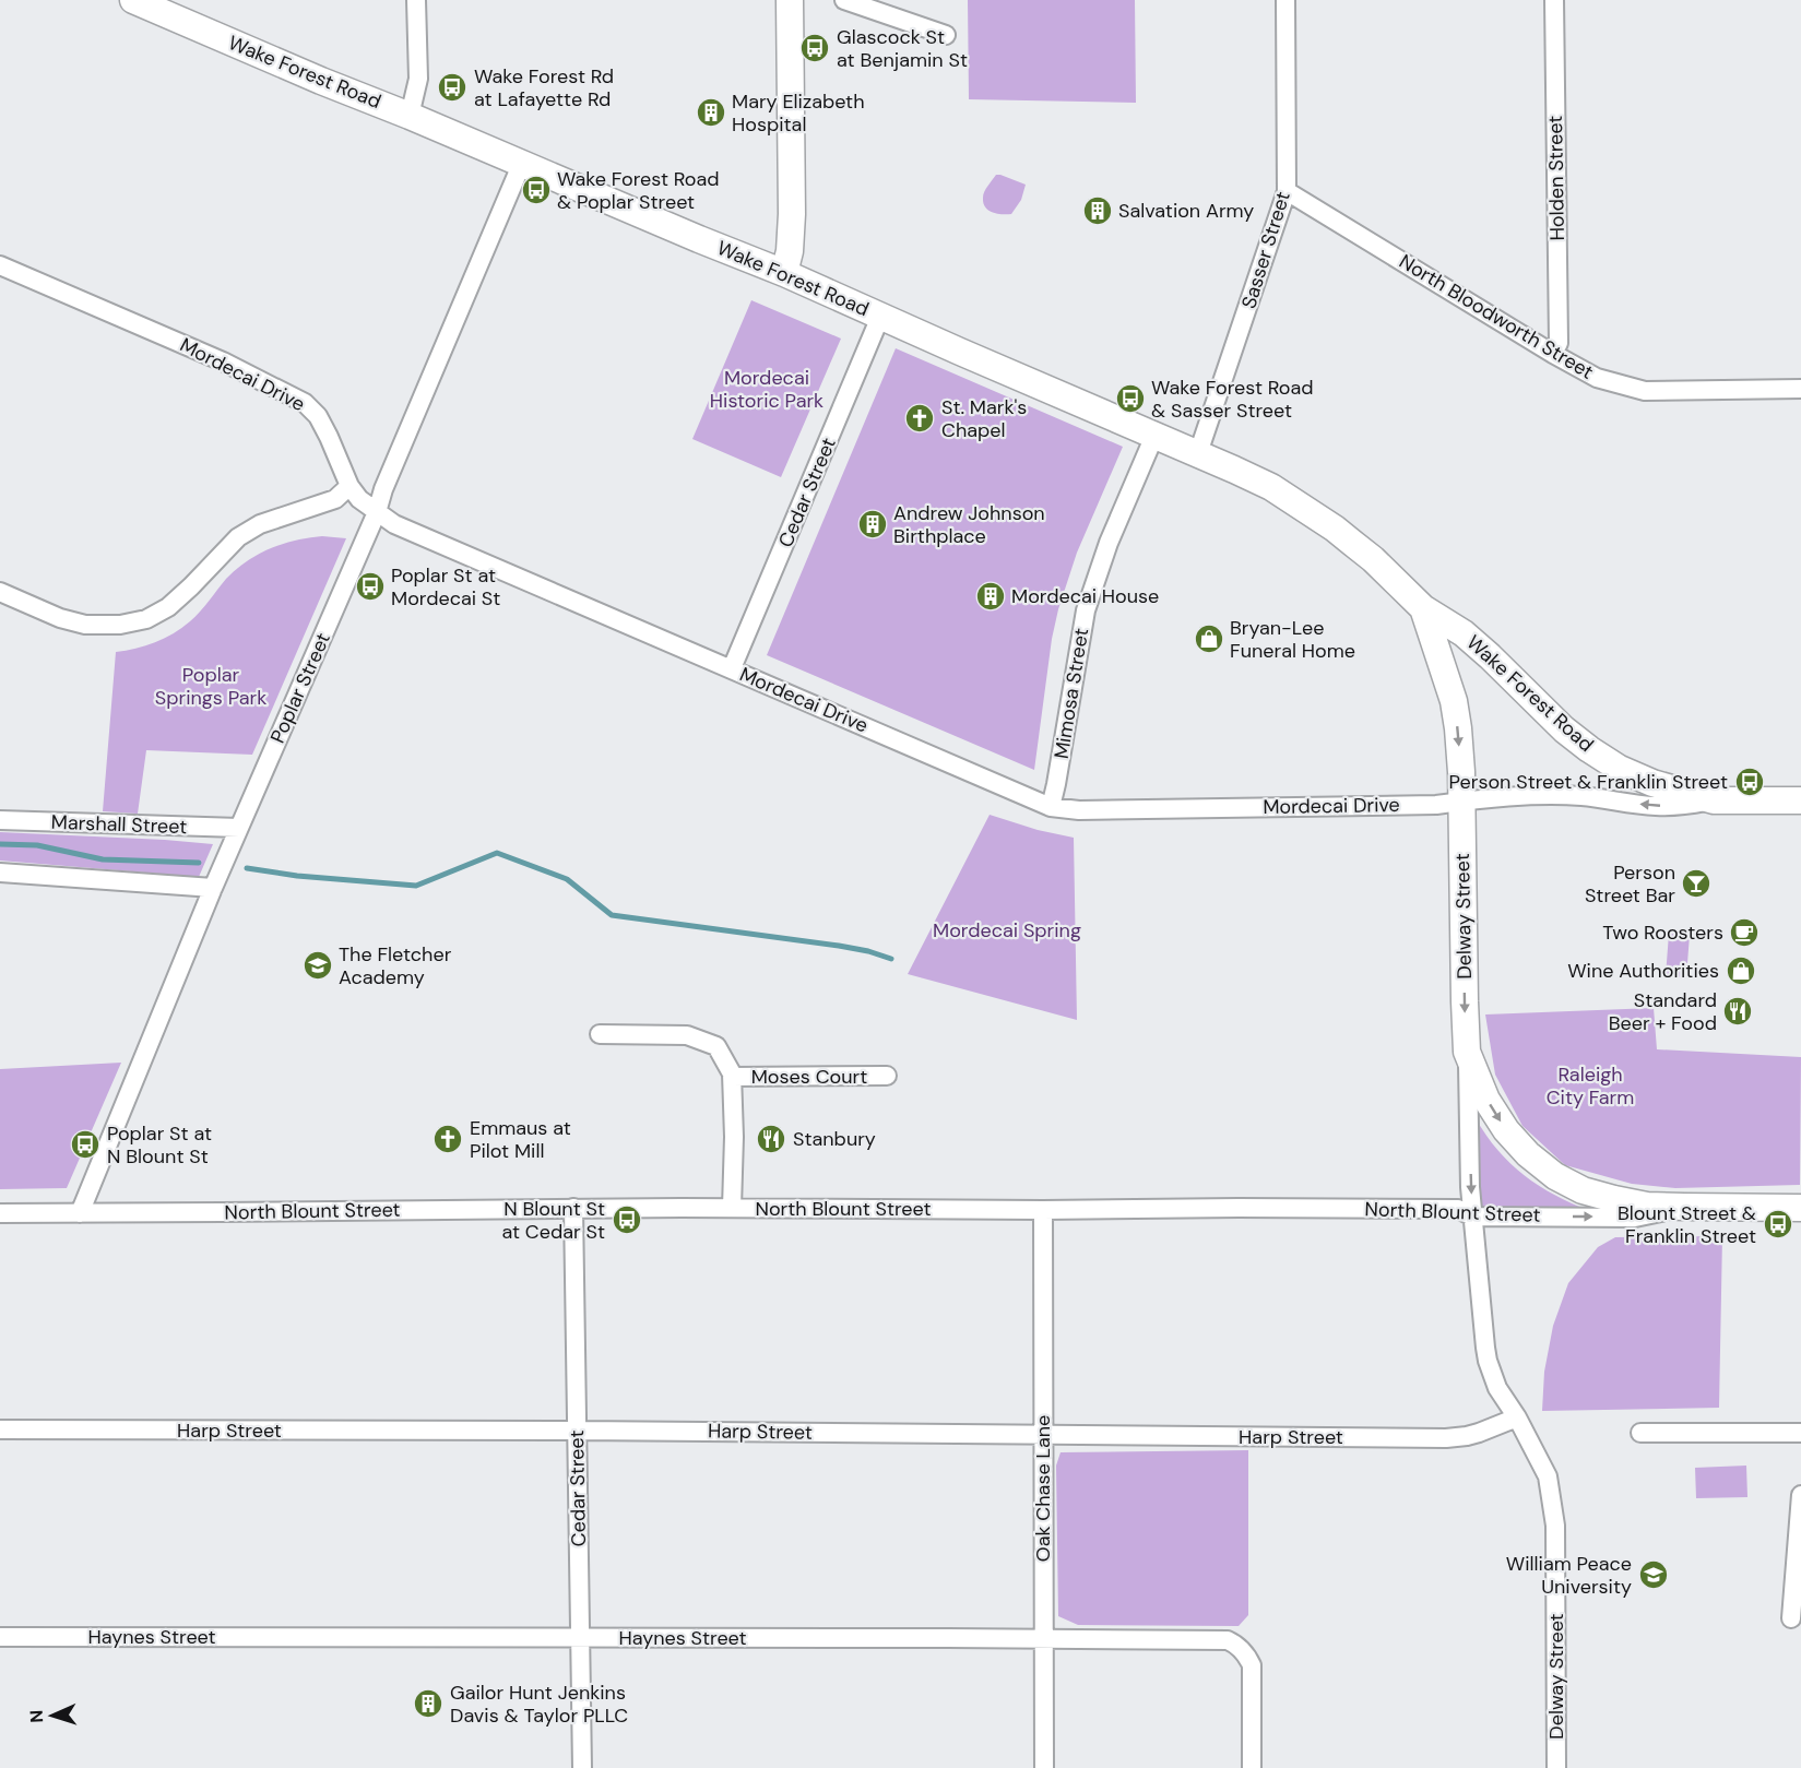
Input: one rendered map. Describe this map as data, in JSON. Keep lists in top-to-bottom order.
{
  "streets": {
    "main road": ["Wake Forest Road", "Delway Street", "North Blount Street"],
    "street": [
      "Holden Street",
      "Sasser Street",
      "North Bloodworth Street",
      "Mordecai Drive",
      "Cedar Street",
      "Poplar Street",
      "Mimosa Street",
      "Marshall Street",
      "Moses Court",
      "Harp Street",
      "Oak Chase Lane",
      "Haynes Street"
    ]
  },
  "crossings": [
    ["Wake Forest Road", "Sasser Street"],
    ["Wake Forest Road", "Mordecai Drive"],
    ["Wake Forest Road", "Cedar Street"],
    ["Wake Forest Road", "Poplar Street"],
    ["Wake Forest Road", "Mimosa Street"],
    ["Wake Forest Road", "Delway Street"],
    ["Holden Street", "North Bloodworth Street"],
    ["Sasser Street", "North Bloodworth Street"],
    ["Mordecai Drive", "Cedar Street"],
    ["Mordecai Drive", "Poplar Street"],
    ["Mordecai Drive", "Mimosa Street"],
    ["Mordecai Drive", "Delway Street"],
    ["Cedar Street", "North Blount Street"],
    ["Cedar Street", "Harp Street"],
    ["Cedar Street", "Haynes Street"],
    ["Poplar Street", "Marshall Street"],
    ["Poplar Street", "North Blount Street"],
    ["Delway Street", "North Blount Street"],
    ["Delway Street", "Harp Street"],
    ["North Blount Street", "Oak Chase Lane"],
    ["Harp Street", "Oak Chase Lane"],
    ["Oak Chase Lane", "Haynes Street"]
  ],
  "one_way": ["Delway Street"],
  "parks": [
    "Mordecai Historic Park",
    "Poplar Springs Park",
    "Mordecai Spring",
    "Raleigh City Farm"
  ],
  "places": {
    "bus stop": [
      "Glascock St at Benjamin St",
      "Wake Forest Rd at Lafayette Rd",
      "Wake Forest Road & Poplar Street",
      "Wake Forest Road & Sasser Street",
      "Poplar St at Mordecai St",
      "Person Street & Franklin Street",
      "Poplar St at N Blount St",
      "N Blount St at Cedar St",
      "Blount Street & Franklin Street"
    ],
    "building": [
      "Mary Elizabeth Hospital",
      "Salvation Army",
      "Andrew Johnson Birthplace",
      "Mordecai House",
      "Gailor Hunt Jenkins Davis & Taylor PLLC"
    ],
    "church": ["St. Mark's Chapel", "Emmaus at Pilot Mill"],
    "shop": ["Bryan-Lee Funeral Home", "Wine Authorities"],
    "bar": ["Person Street Bar"],
    "cafe": ["Two Roosters"],
    "school or university": ["The Fletcher Academy", "William Peace University"],
    "restaurant": ["Standard Beer + Food", "Stanbury"]
  },
  "north": "left"
}
